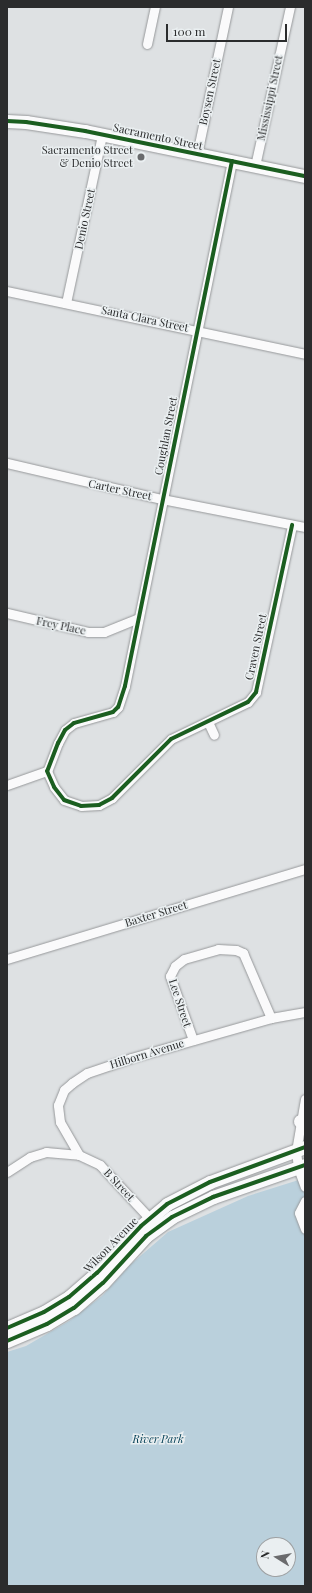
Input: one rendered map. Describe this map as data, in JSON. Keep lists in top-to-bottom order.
{
  "streets": {
    "main road": ["Sacramento Street", "Wilson Avenue"],
    "street": [
      "Boysen Street",
      "Mississippi Street",
      "Denio Street",
      "Santa Clara Street",
      "Coughlan Street",
      "Carter Street",
      "Frey Place",
      "Craven Street",
      "Baxter Street",
      "Lee Street",
      "Hilborn Avenue",
      "B Street"
    ]
  },
  "crossings": [
    ["Boysen Street", "Sacramento Street"],
    ["Mississippi Street", "Sacramento Street"],
    ["Sacramento Street", "Denio Street"],
    ["Sacramento Street", "Coughlan Street"],
    ["Denio Street", "Santa Clara Street"],
    ["Santa Clara Street", "Coughlan Street"],
    ["Coughlan Street", "Carter Street"],
    ["Coughlan Street", "Frey Place"],
    ["Coughlan Street", "Craven Street"],
    ["Carter Street", "Craven Street"],
    ["Lee Street", "Hilborn Avenue"],
    ["Hilborn Avenue", "B Street"],
    ["B Street", "Wilson Avenue"]
  ],
  "parks": ["River Park"],
  "places": ["Sacramento Street & Denio Street"],
  "scale_bar": "100 m",
  "north": "left"
}
